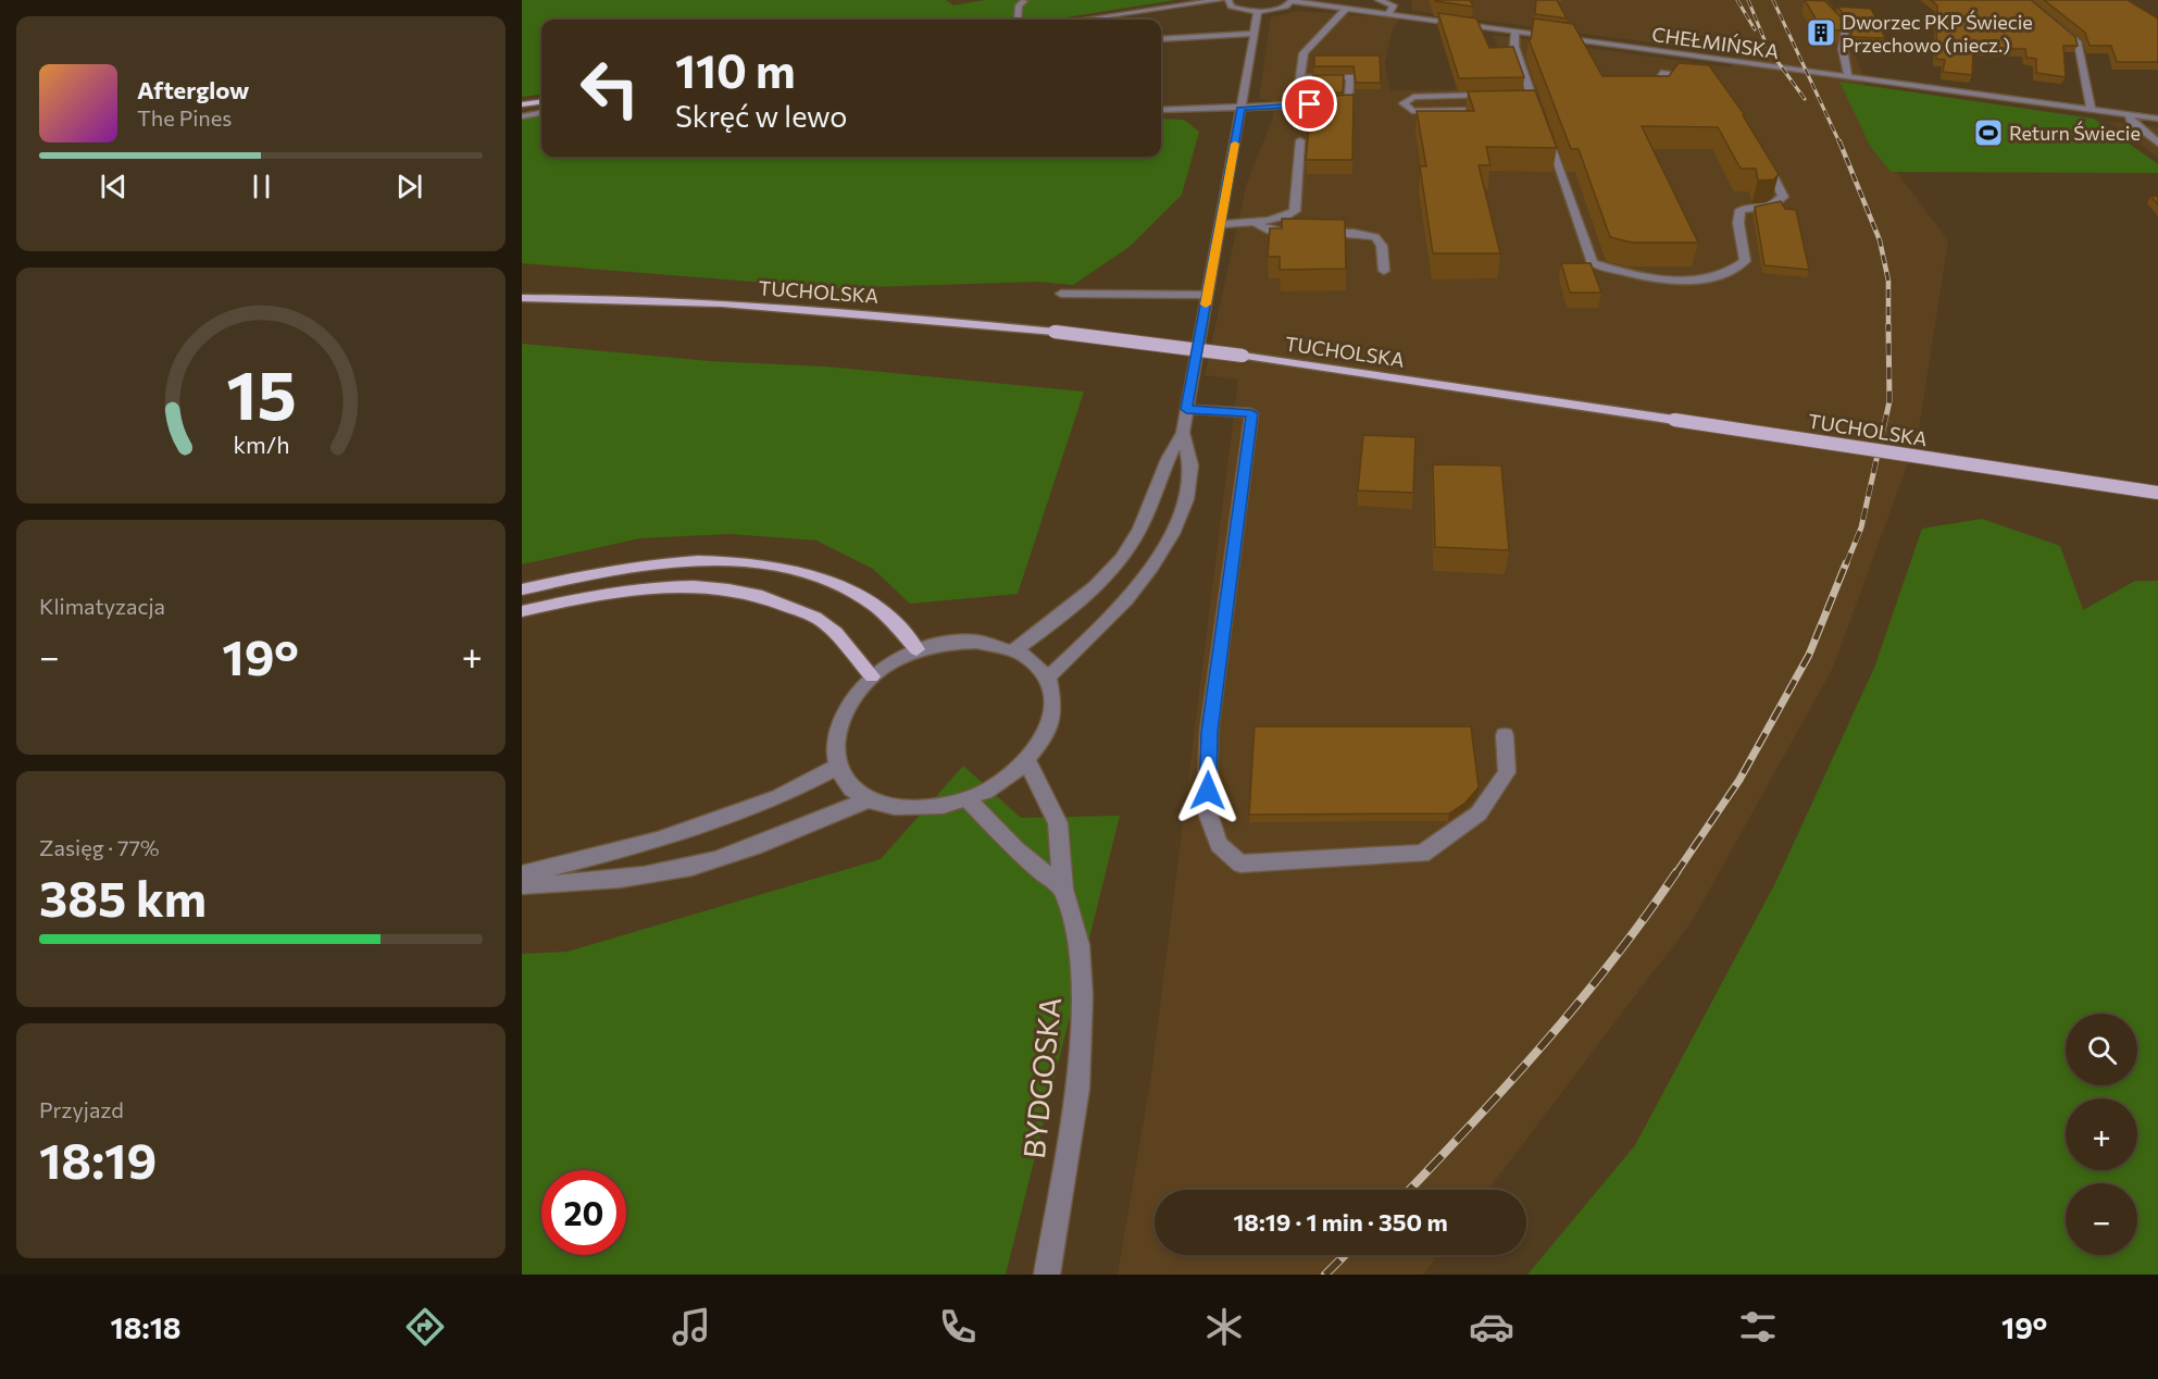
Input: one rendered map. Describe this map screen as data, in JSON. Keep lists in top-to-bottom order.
{
  "streets": {
    "main road": ["TUCHOLSKA"],
    "street": ["CHEŁMIŃSKA", "BYDGOSKA"]
  },
  "places": {
    "building": ["Dworzec PKP Świecie Przechowo (niecz.)"],
    "sports": ["Return Świecie"]
  },
  "page": {
    "turn": ["110 m", "Skręć w lewo"],
    "song": ["Afterglow", "The Pines"],
    "tile": [
      "Klimatyzacja",
      ["Zasięg · 77%", "385 km"],
      ["Przyjazd", "18:19"]
    ],
    "heat": ["−", "19°", "+"],
    "map_buttons": ["+", "−"],
    "limit": "20",
    "trip": "18:19 · 1 min · 350 m",
    "tabs": ["18:18", "19°"],
    "gauge": ["15", "km/h"]
  }
}
